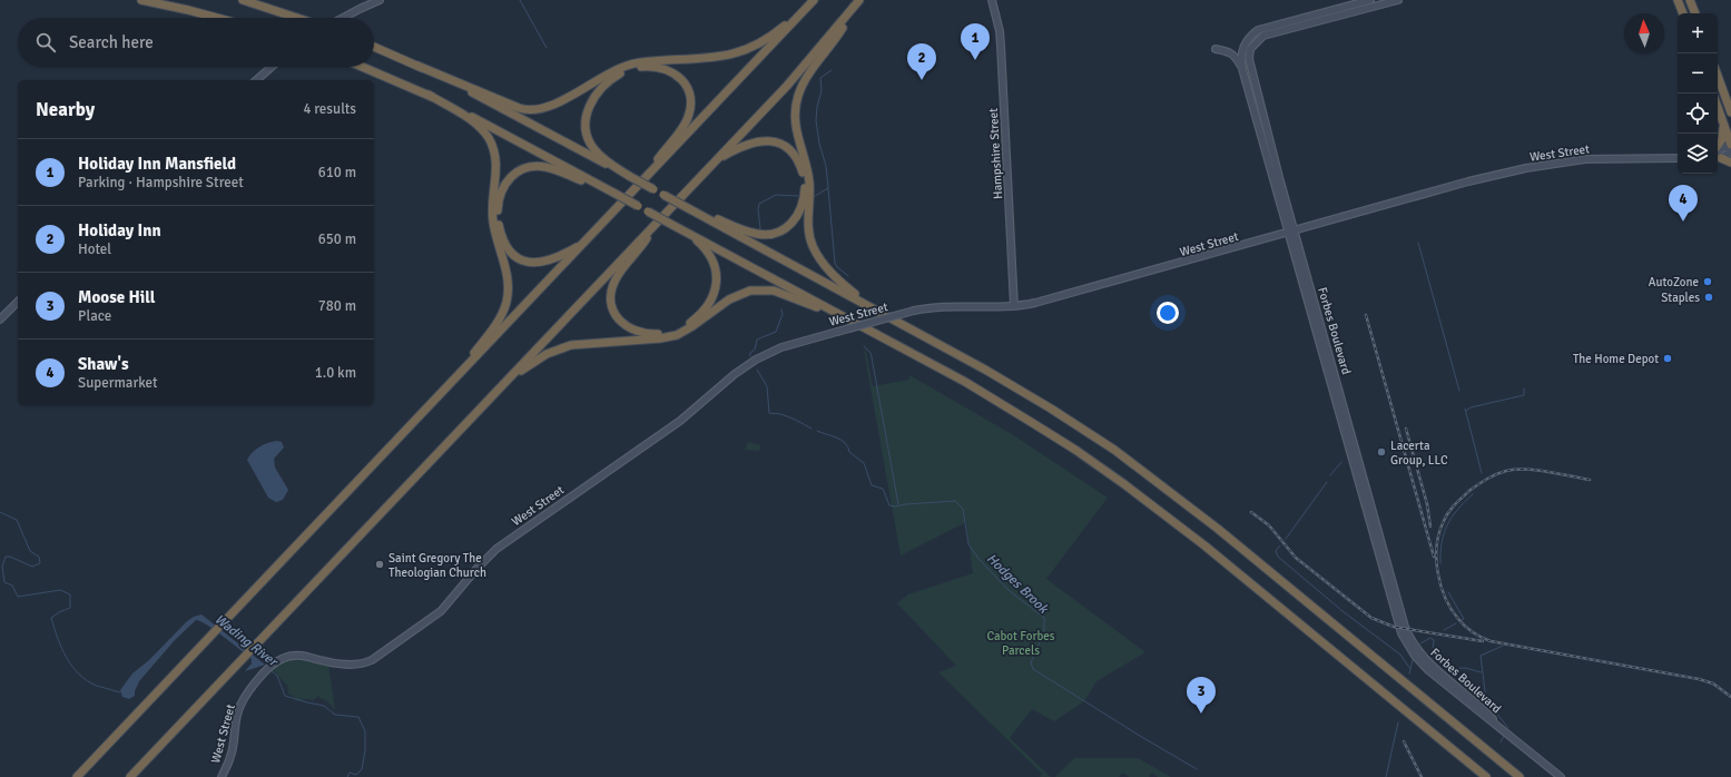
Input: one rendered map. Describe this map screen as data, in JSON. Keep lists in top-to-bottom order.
{
  "streets": {
    "street": ["West Street", "Hampshire Street", "Forbes Boulevard"]
  },
  "crossings": [
    ["West Street", "Hampshire Street"],
    ["West Street", "Forbes Boulevard"]
  ],
  "water": ["Hodges Brook", "Wading River"],
  "parks": ["Cabot Forbes Parcels"],
  "places": [
    "AutoZone",
    "Staples",
    "The Home Depot",
    "Lacerta Group, LLC",
    "Saint Gregory The Theologian Church"
  ],
  "north": "top",
  "page": {
    "map_buttons": ["+", "−"],
    "search": "Search here",
    "pins": [
      "1",
      "2",
      "4",
      "3"
    ],
    "heading": ["Nearby", "4 results"],
    "list": [
      {
        "mark": "1",
        "name": "Holiday Inn Mansfield",
        "note": "Parking · Hampshire Street",
        "value": "610 m"
      },
      {
        "mark": "2",
        "name": "Holiday Inn",
        "note": "Hotel",
        "value": "650 m"
      },
      {
        "mark": "3",
        "name": "Moose Hill",
        "note": "Place",
        "value": "780 m"
      },
      {
        "mark": "4",
        "name": "Shaw's",
        "note": "Supermarket",
        "value": "1.0 km"
      }
    ]
  }
}
